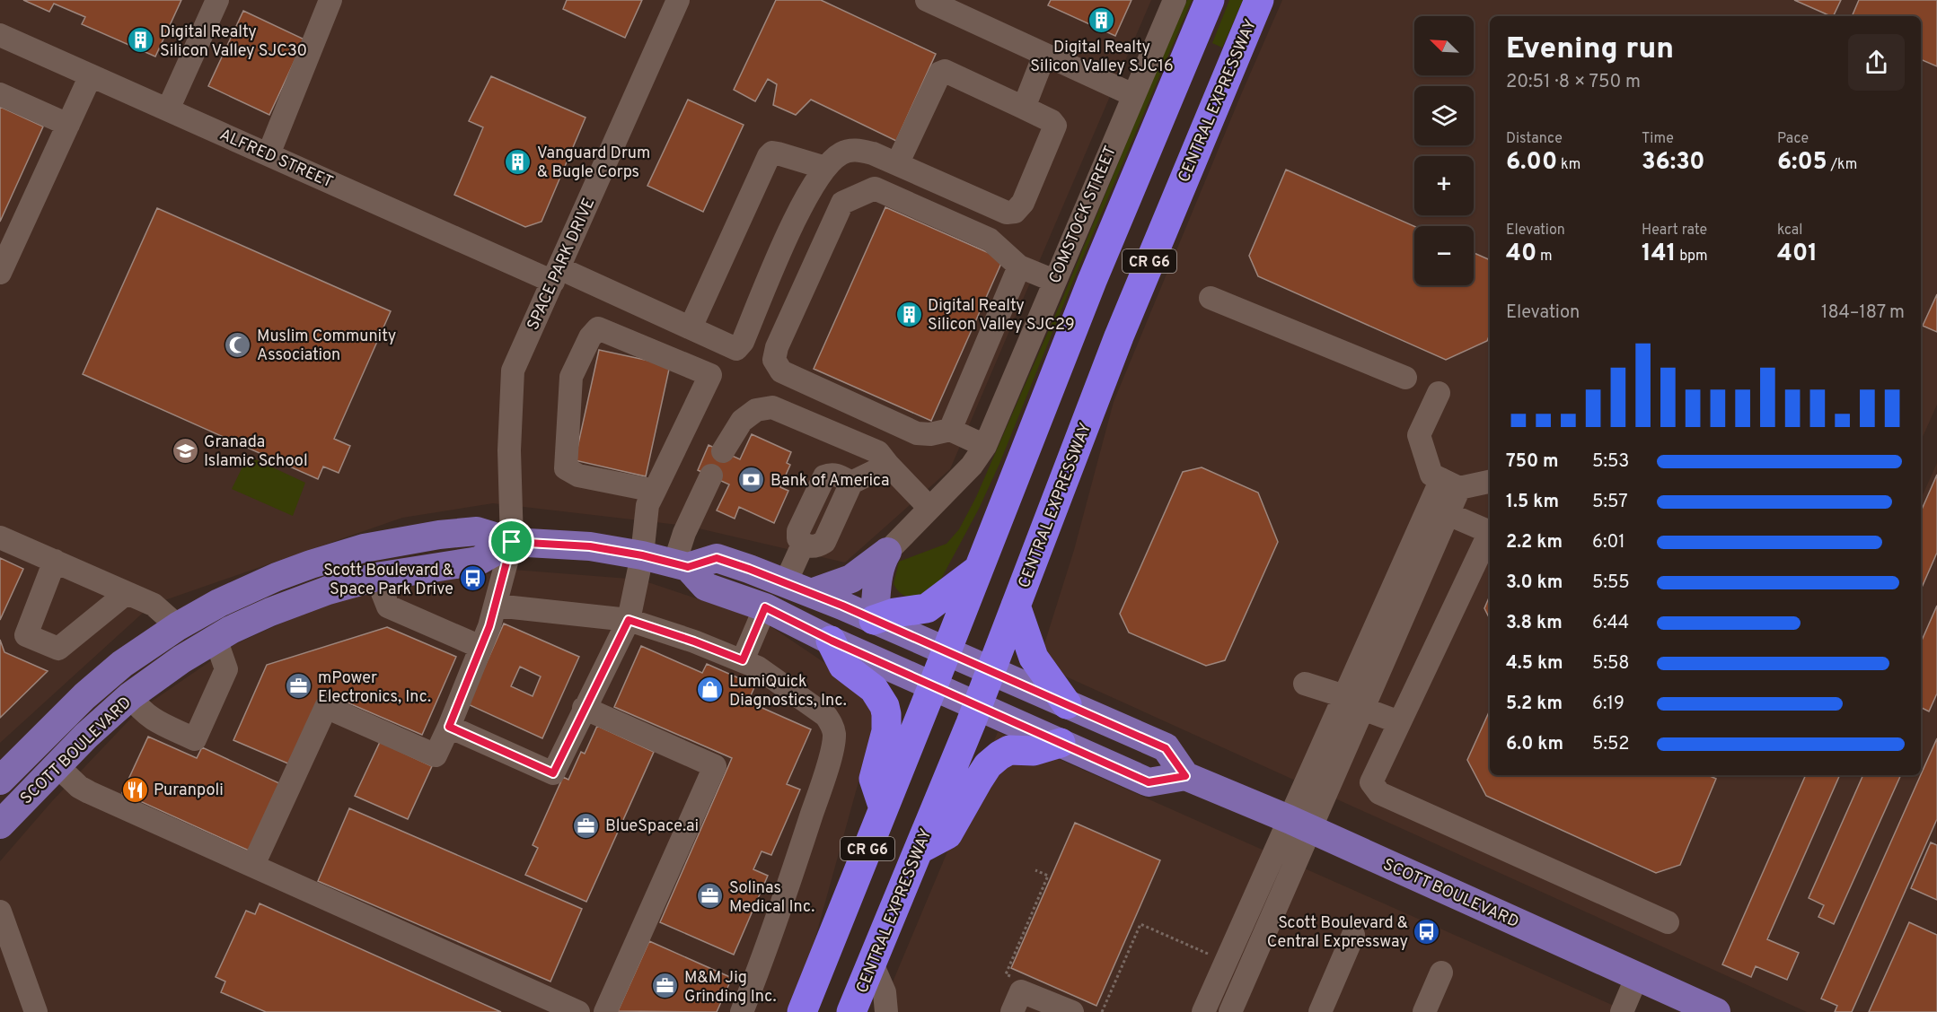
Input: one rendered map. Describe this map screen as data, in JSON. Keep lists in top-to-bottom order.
{
  "streets": {
    "highway": ["CENTRAL EXPRESSWAY", "CR G6"],
    "main road": ["SCOTT BOULEVARD"],
    "street": ["ALFRED STREET", "COMSTOCK STREET", "SPACE PARK DRIVE"]
  },
  "crossings": [
    ["ALFRED STREET", "SPACE PARK DRIVE"],
    ["SPACE PARK DRIVE", "SCOTT BOULEVARD"]
  ],
  "places": {
    "building": [
      "Digital Realty Silicon Valley SJC16",
      "Digital Realty Silicon Valley SJC30",
      "Vanguard Drum & Bugle Corps",
      "Digital Realty Silicon Valley SJC29"
    ],
    "mosque": ["Muslim Community Association"],
    "school or university": ["Granada Islamic School"],
    "bank": ["Bank of America"],
    "bus stop": ["Scott Boulevard & Space Park Drive", "Scott Boulevard & Central Expressway"],
    "office": [
      "mPower Electronics, Inc.",
      "BlueSpace.ai",
      "Solinas Medical Inc.",
      "M&M Jig Grinding Inc."
    ],
    "shop": ["LumiQuick Diagnostics, Inc."],
    "restaurant": ["Puranpoli"]
  },
  "north": "top left",
  "page": {
    "map_buttons": ["+", "−"],
    "heading": ["Evening run", "20:51 · 8 × 750 m"],
    "stats": [
      ["Distance", "6.00 km"],
      ["Time", "36:30"],
      ["Pace", "6:05 /km"],
      ["Elevation", "40 m"],
      ["Heart rate", "141 bpm"],
      ["kcal", "401"]
    ],
    "chart": ["Elevation", "184–187 m"],
    "list": [
      {
        "name": "750 m",
        "note": "5:53"
      },
      {
        "name": "1.5 km",
        "note": "5:57"
      },
      {
        "name": "2.2 km",
        "note": "6:01"
      },
      {
        "name": "3.0 km",
        "note": "5:55"
      },
      {
        "name": "3.8 km",
        "note": "6:44"
      },
      {
        "name": "4.5 km",
        "note": "5:58"
      },
      {
        "name": "5.2 km",
        "note": "6:19"
      },
      {
        "name": "6.0 km",
        "note": "5:52"
      }
    ]
  }
}
